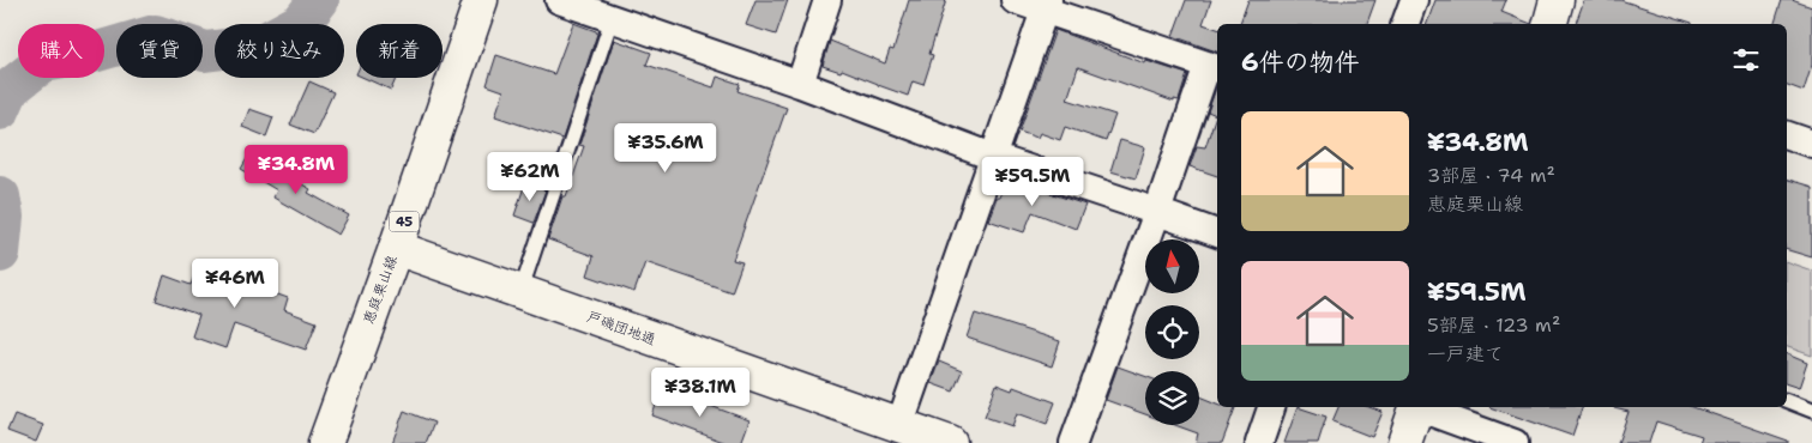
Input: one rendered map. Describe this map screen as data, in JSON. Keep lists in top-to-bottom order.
{
  "streets": {
    "street": ["45", "恵庭栗山線", "戸磯団地通"]
  },
  "crossings": [
    ["恵庭栗山線", "戸磯団地通"]
  ],
  "north": "top",
  "page": {
    "chip": [
      "購入",
      "賃貸",
      "絞り込み",
      "新着"
    ],
    "heading": "6件の物件",
    "list": [
      {
        "name": "¥34.8M",
        "note": "3部屋 · 74 m² · 恵庭栗山線"
      },
      {
        "name": "¥59.5M",
        "note": "5部屋 · 123 m² · 一戸建て"
      }
    ],
    "price": [
      "¥35.6M",
      "¥34.8M",
      "¥62M",
      "¥59.5M",
      "¥46M",
      "¥38.1M"
    ]
  }
}
